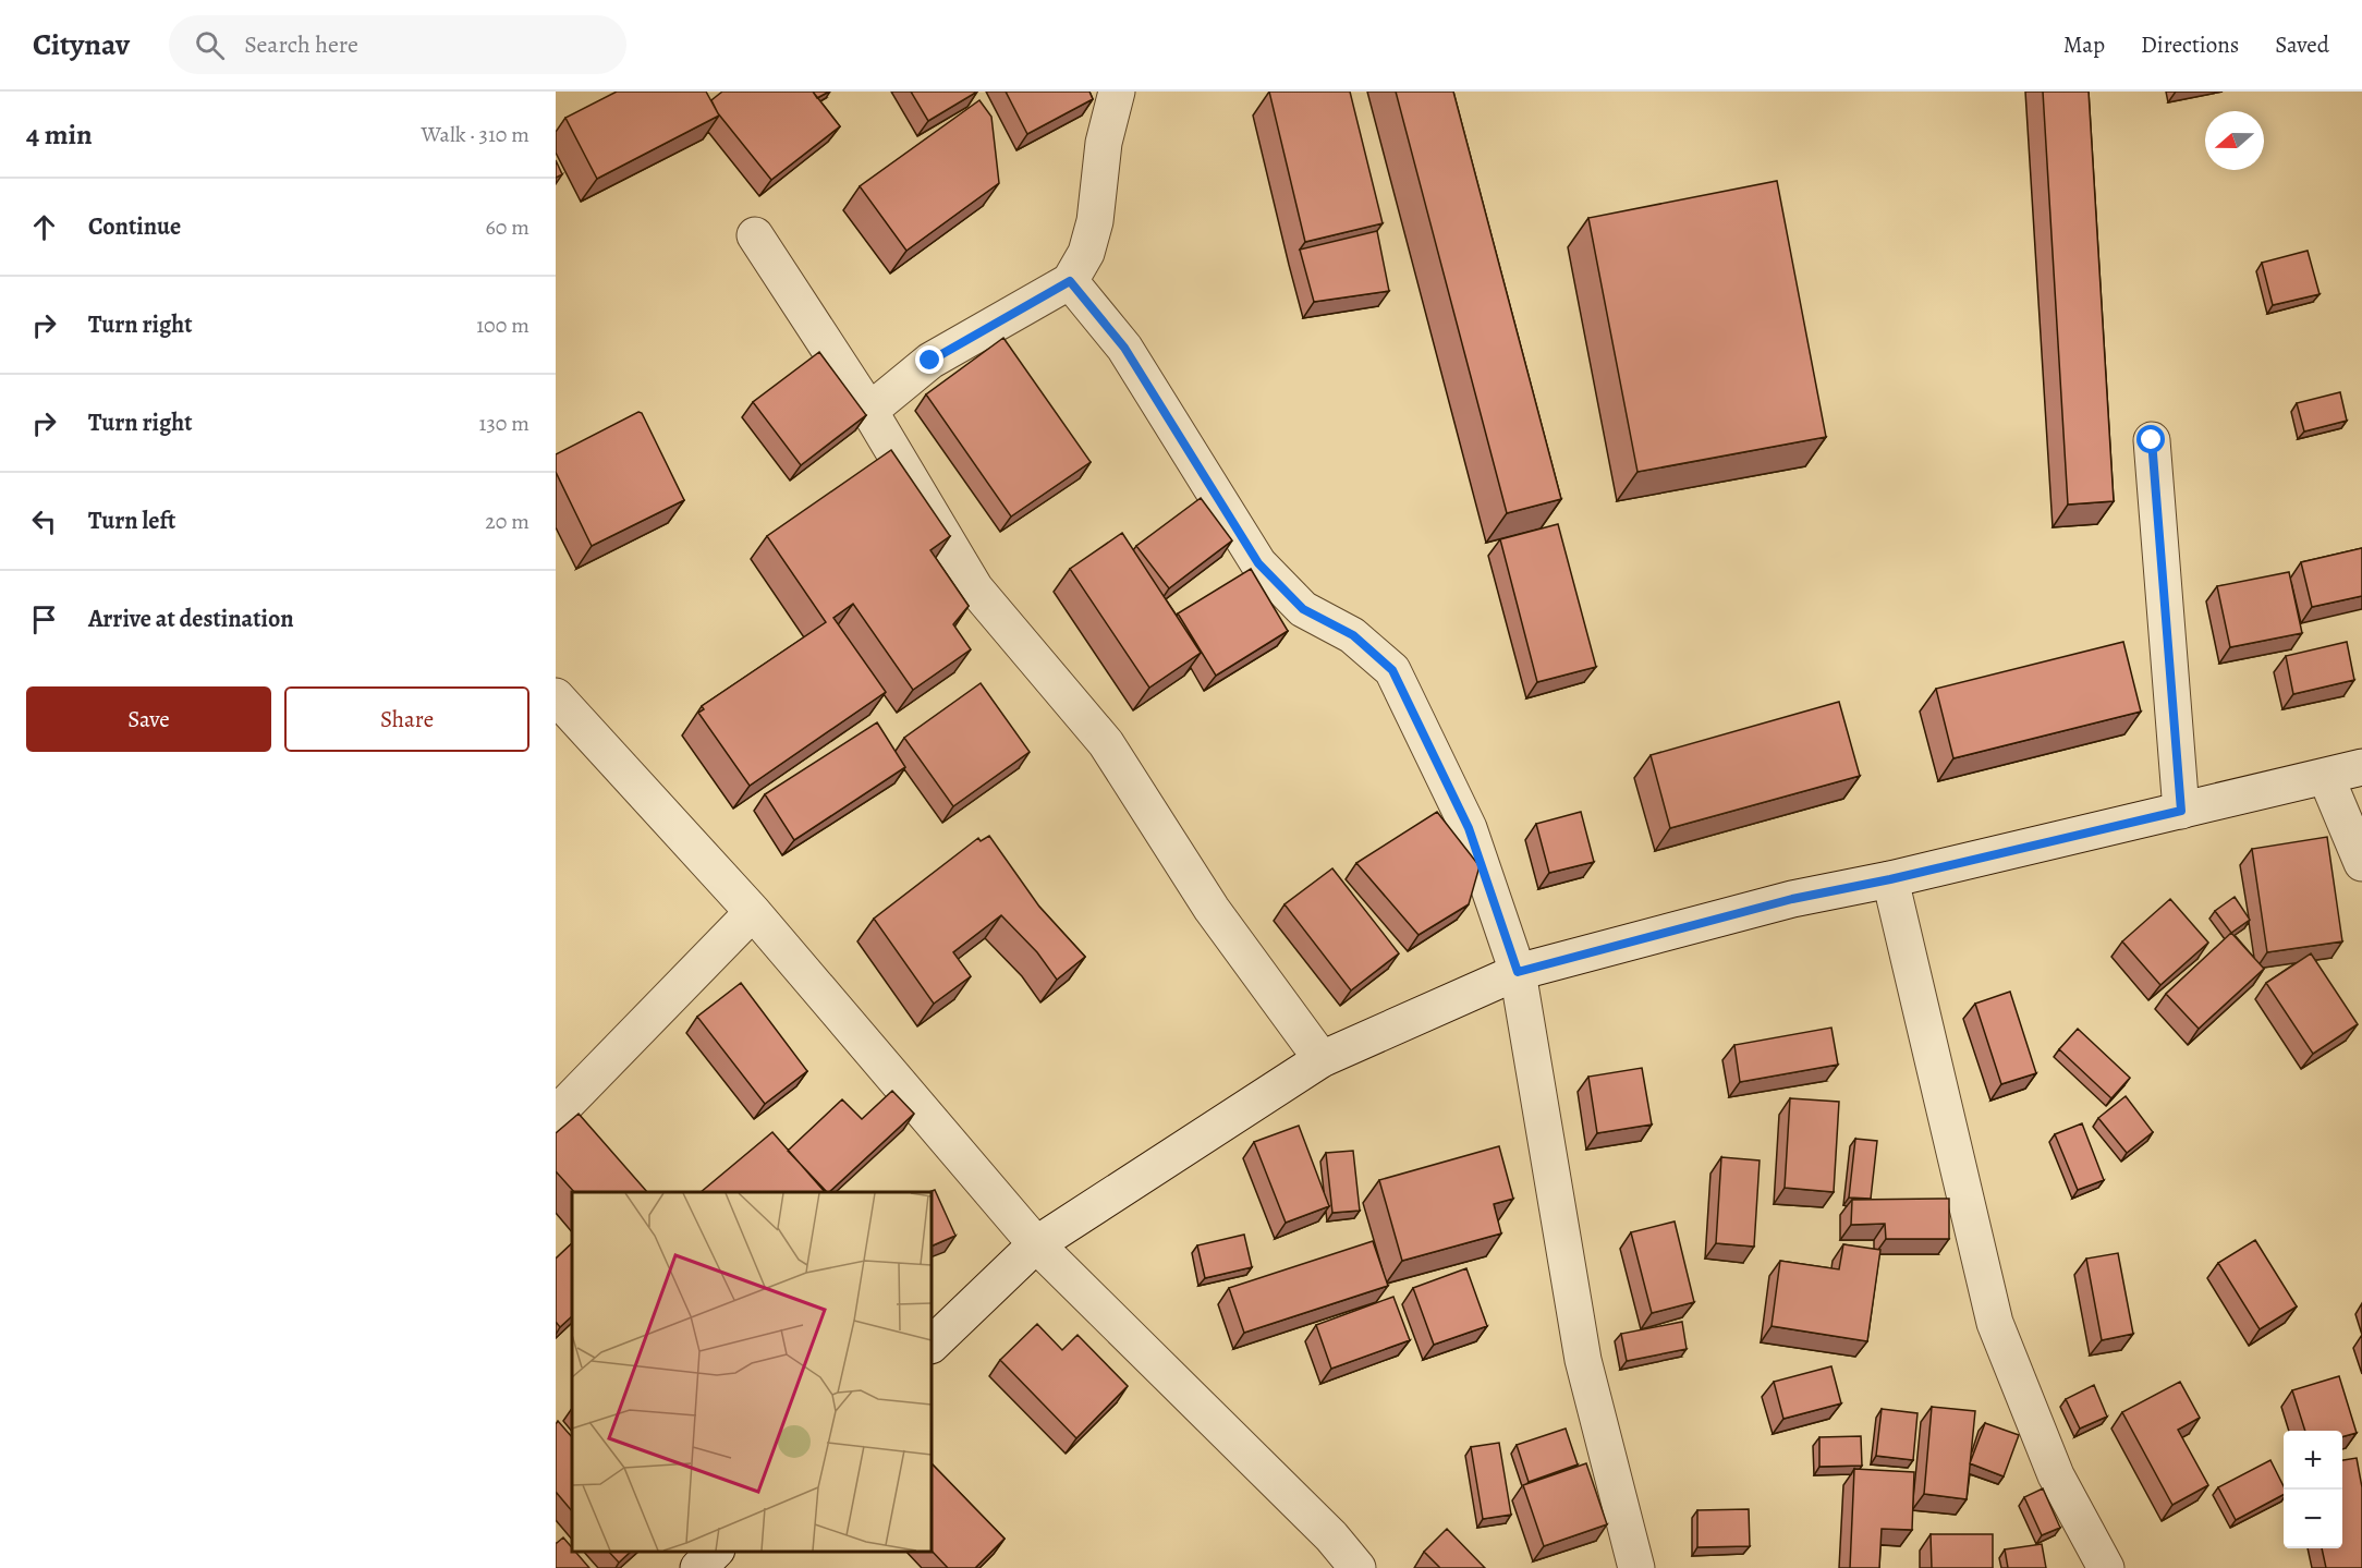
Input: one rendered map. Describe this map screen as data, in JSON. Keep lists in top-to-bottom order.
{
  "north": "left",
  "page": {
    "header": "Citynav",
    "search": "Search here",
    "nav": ["Map", "Directions", "Saved"],
    "heading": ["4 min", "Walk · 310 m"],
    "list": [
      ["Continue", "60 m"],
      ["Turn right", "100 m"],
      ["Turn right", "130 m"],
      ["Turn left", "20 m"],
      "Arrive at destination"
    ],
    "buttons": ["Save", "Share"],
    "map_buttons": ["+", "−"]
  }
}
